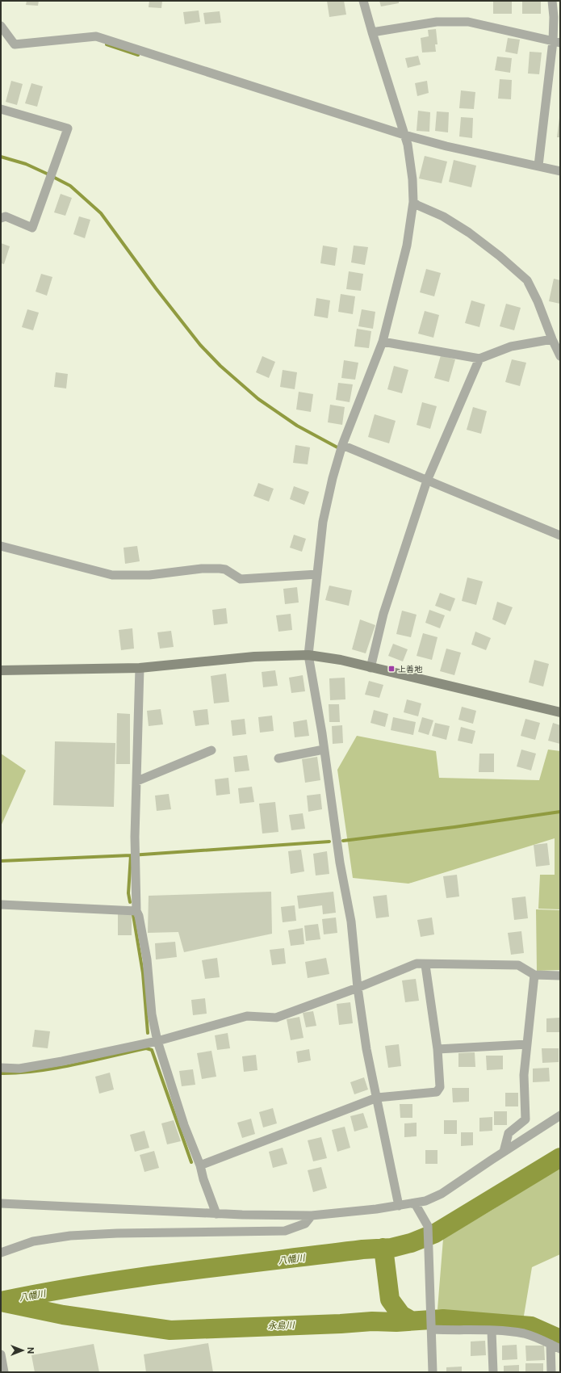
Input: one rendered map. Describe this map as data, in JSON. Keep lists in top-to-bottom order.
{
  "water": ["八幡川", "永島川"],
  "places": {
    "transit": ["上善地"]
  },
  "north": "right"
}
